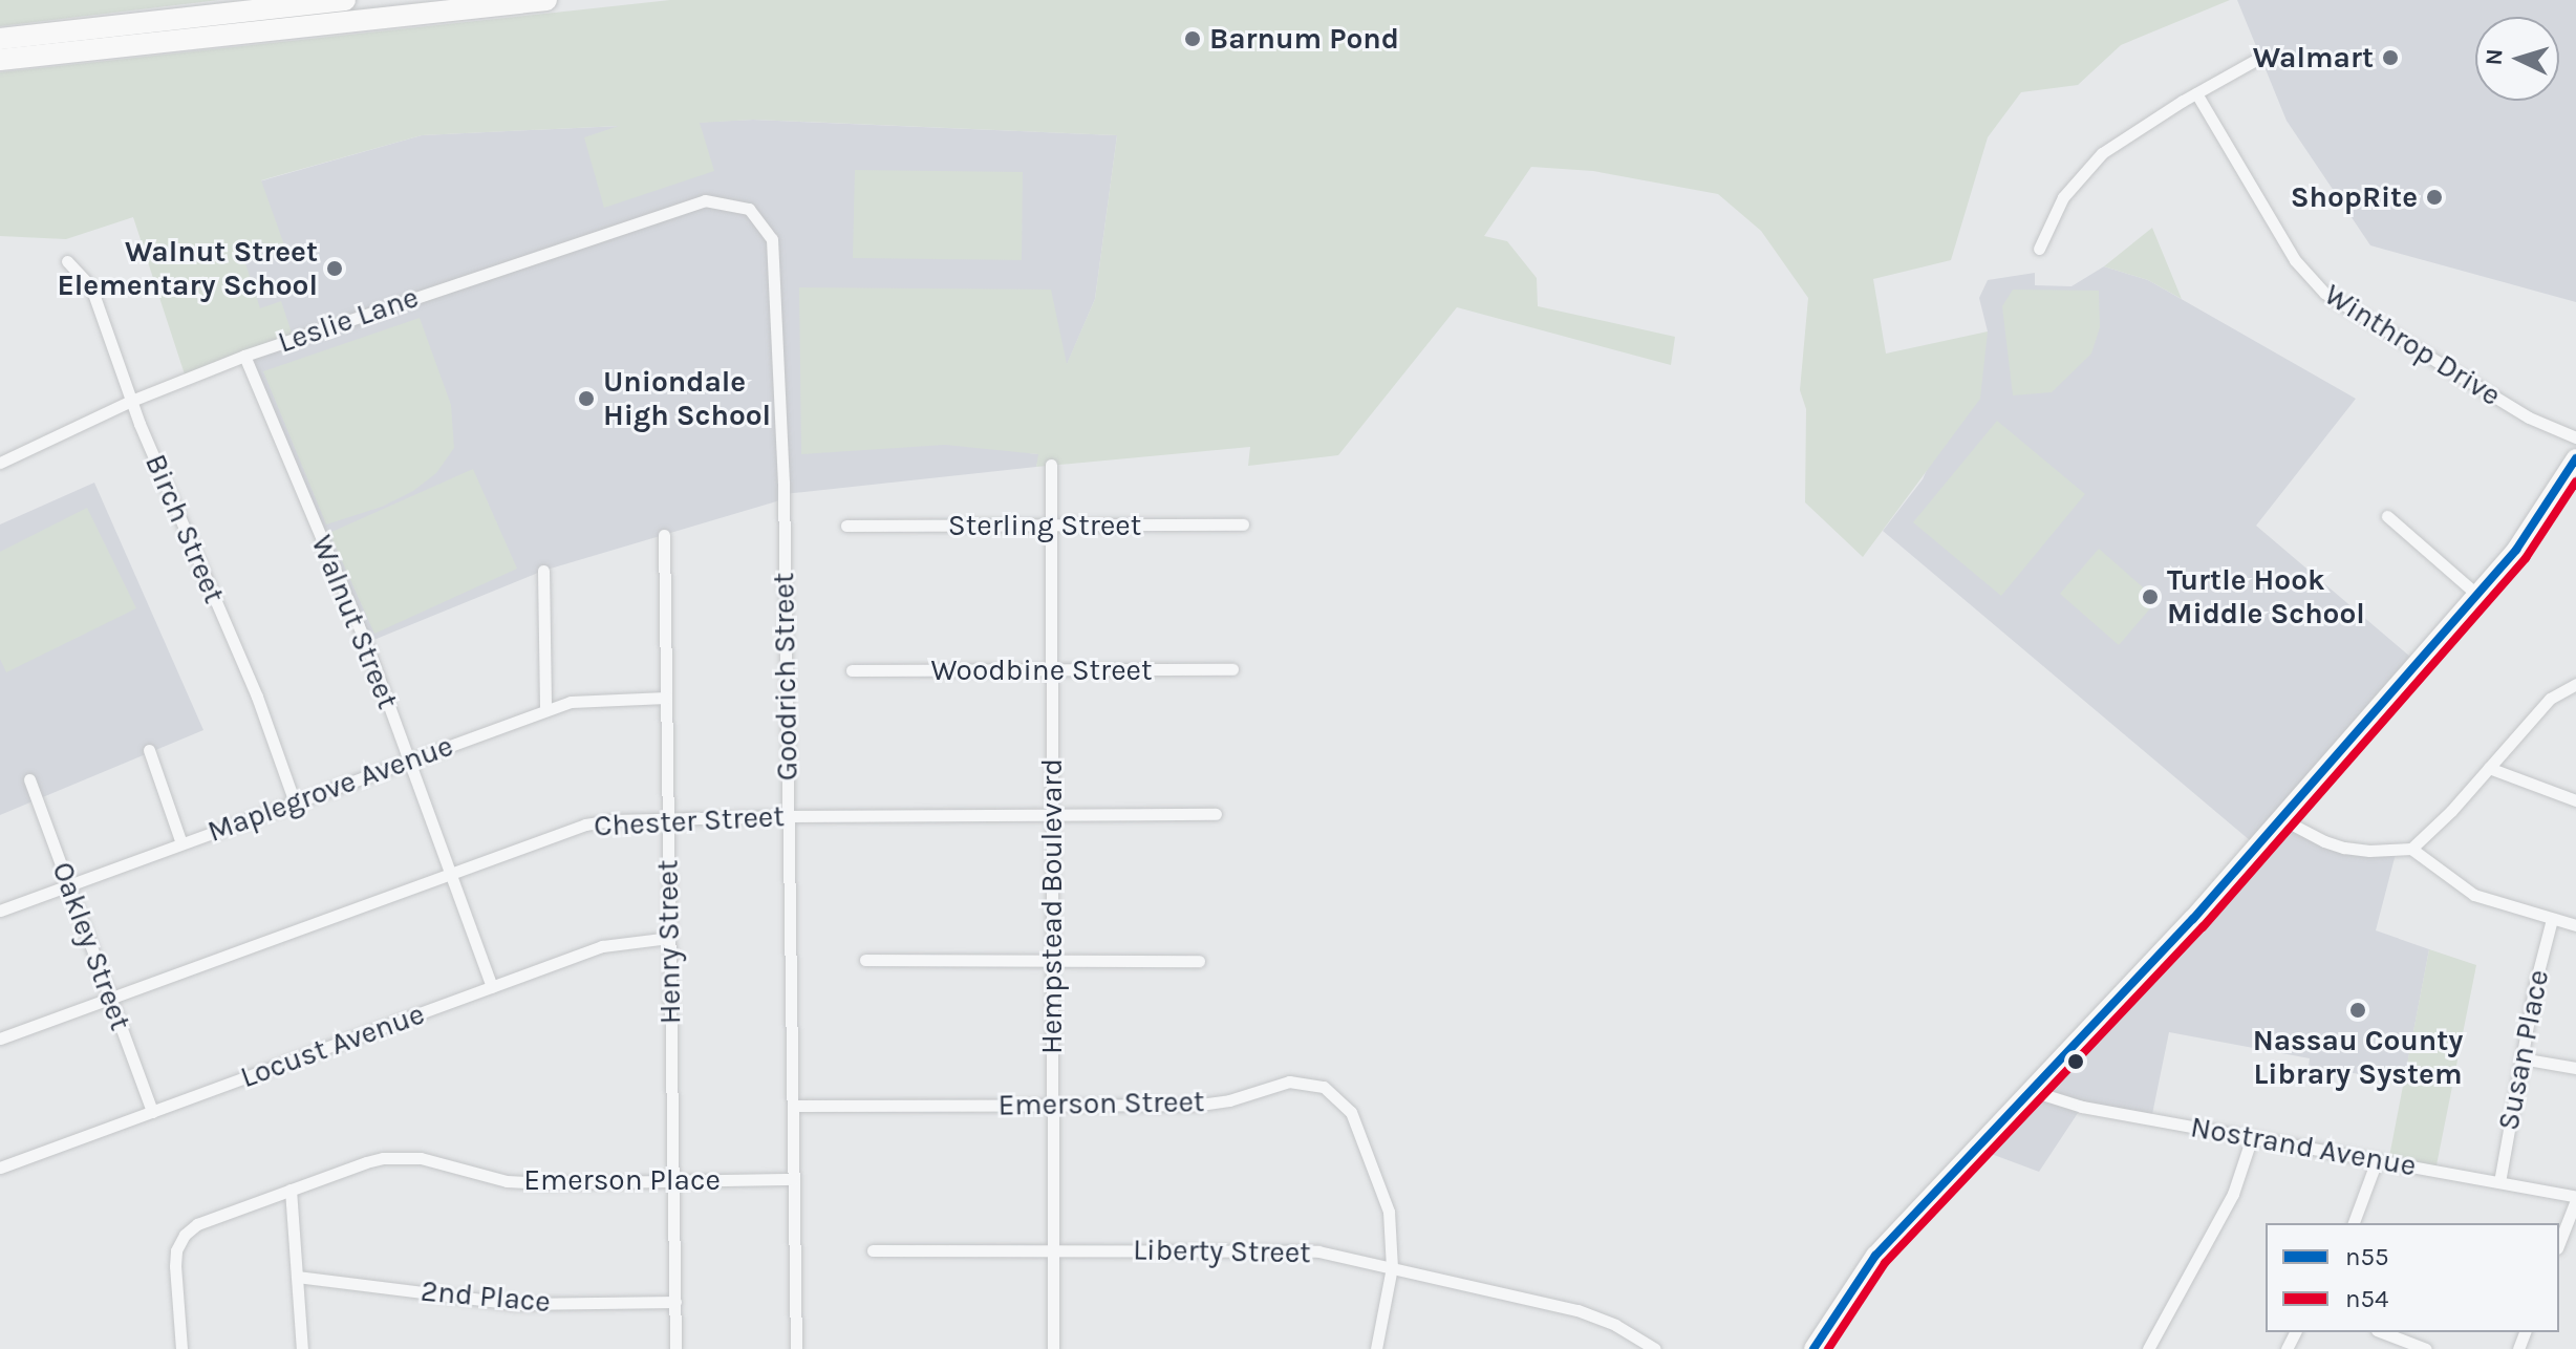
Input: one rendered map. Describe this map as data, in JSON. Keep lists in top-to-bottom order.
{
  "streets": {
    "street": [
      "Leslie Lane",
      "Winthrop Drive",
      "Sterling Street",
      "Birch Street",
      "Walnut Street",
      "Woodbine Street",
      "Goodrich Street",
      "Maplegrove Avenue",
      "Chester Street",
      "Hempstead Boulevard",
      "Henry Street",
      "Oakley Street",
      "Locust Avenue",
      "Susan Place",
      "Emerson Street",
      "Nostrand Avenue",
      "Emerson Place",
      "Liberty Street",
      "2nd Place"
    ]
  },
  "crossings": [
    ["Leslie Lane", "Birch Street"],
    ["Leslie Lane", "Walnut Street"],
    ["Leslie Lane", "Goodrich Street"],
    ["Sterling Street", "Hempstead Boulevard"],
    ["Birch Street", "Maplegrove Avenue"],
    ["Walnut Street", "Maplegrove Avenue"],
    ["Walnut Street", "Chester Street"],
    ["Walnut Street", "Locust Avenue"],
    ["Woodbine Street", "Hempstead Boulevard"],
    ["Goodrich Street", "Chester Street"],
    ["Goodrich Street", "Emerson Street"],
    ["Goodrich Street", "Emerson Place"],
    ["Maplegrove Avenue", "Henry Street"],
    ["Maplegrove Avenue", "Oakley Street"],
    ["Chester Street", "Hempstead Boulevard"],
    ["Chester Street", "Henry Street"],
    ["Chester Street", "Oakley Street"],
    ["Hempstead Boulevard", "Emerson Street"],
    ["Hempstead Boulevard", "Liberty Street"],
    ["Henry Street", "Locust Avenue"],
    ["Henry Street", "Emerson Place"],
    ["Henry Street", "2nd Place"],
    ["Oakley Street", "Locust Avenue"],
    ["Susan Place", "Nostrand Avenue"],
    ["Emerson Street", "Liberty Street"]
  ],
  "places": [
    "Barnum Pond",
    "Walmart",
    "ShopRite",
    "Walnut Street Elementary School",
    "Uniondale High School",
    "Turtle Hook Middle School",
    "Nassau County Library System"
  ],
  "lines": ["transit line n55", "transit line n54"],
  "legend": ["n55", "n54"],
  "north": "left"
}
